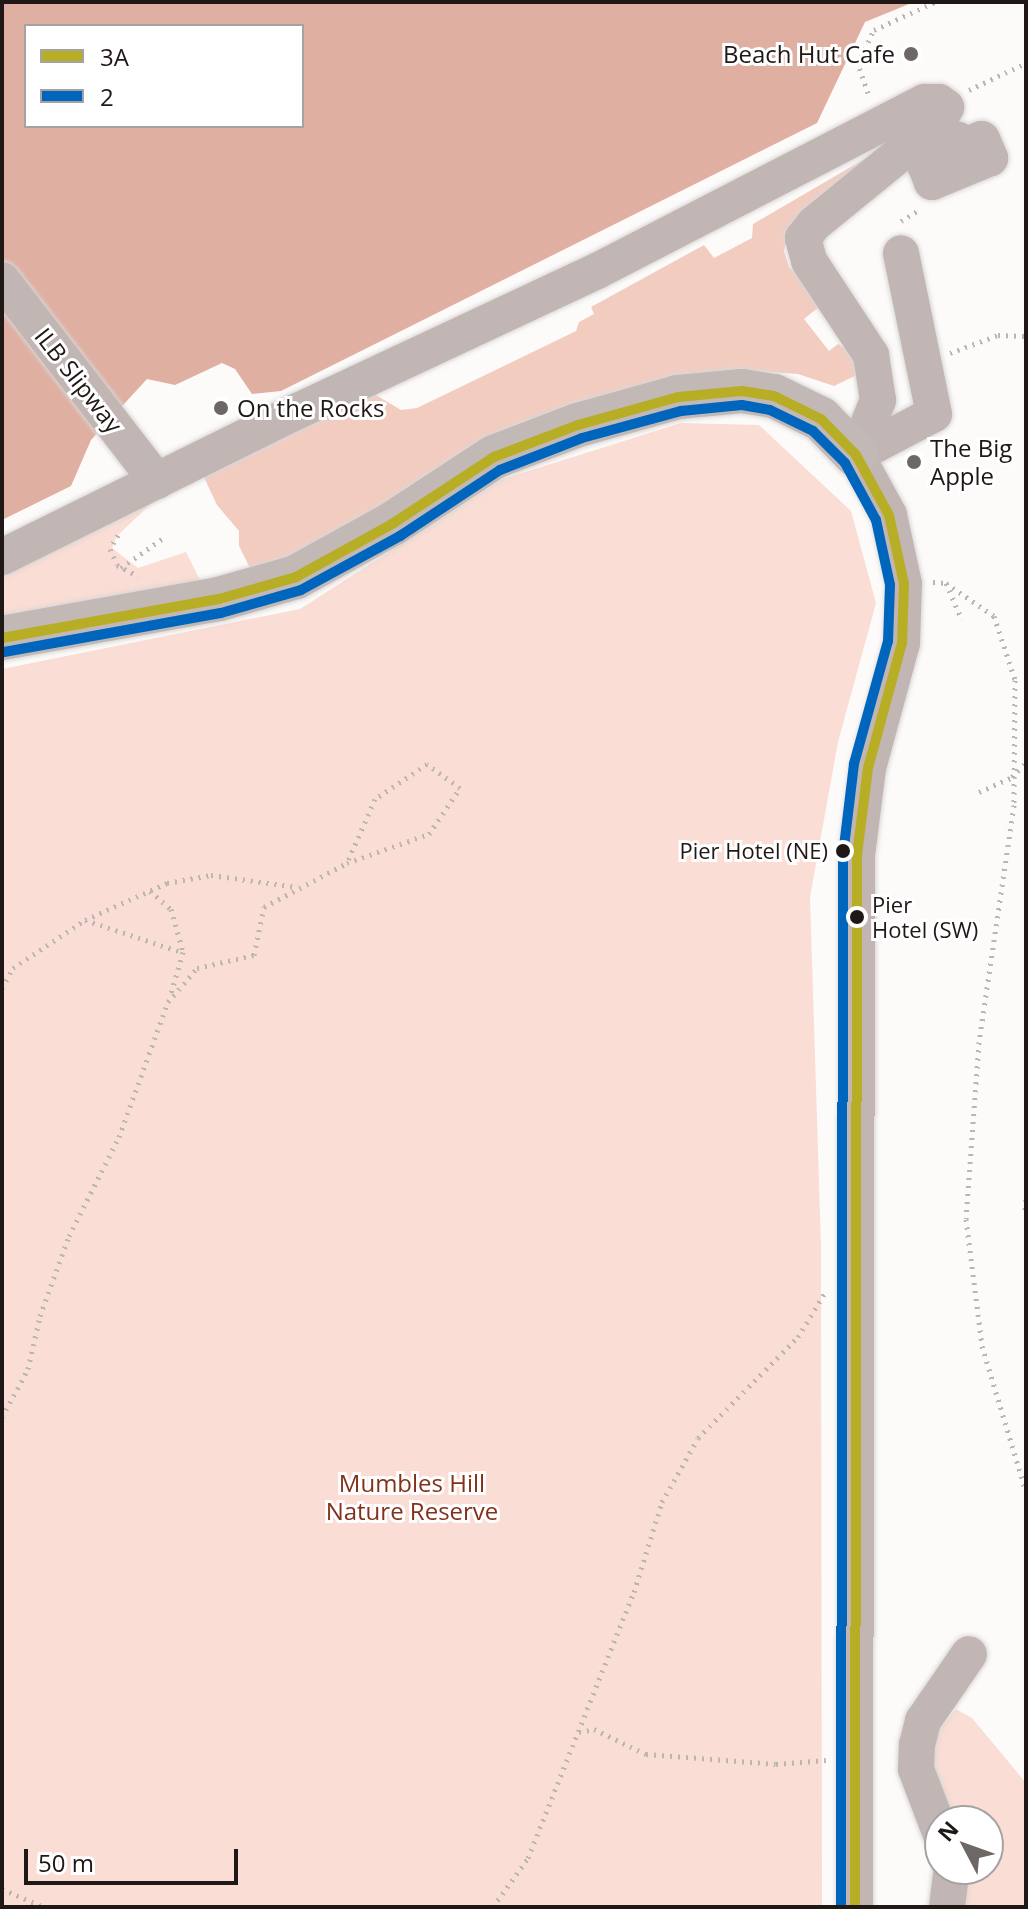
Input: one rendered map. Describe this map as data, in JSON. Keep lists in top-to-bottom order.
{
  "streets": {
    "street": ["ILB Slipway"]
  },
  "parks": ["Mumbles Hill Nature Reserve"],
  "places": [
    "Beach Hut Cafe",
    "On the Rocks",
    "The Big Apple",
    "Pier Hotel (NE)",
    "Pier Hotel (SW)"
  ],
  "lines": ["transit line 3A", "transit line 2"],
  "legend": ["3A", "2"],
  "scale_bar": "50 m",
  "north": "top left"
}
